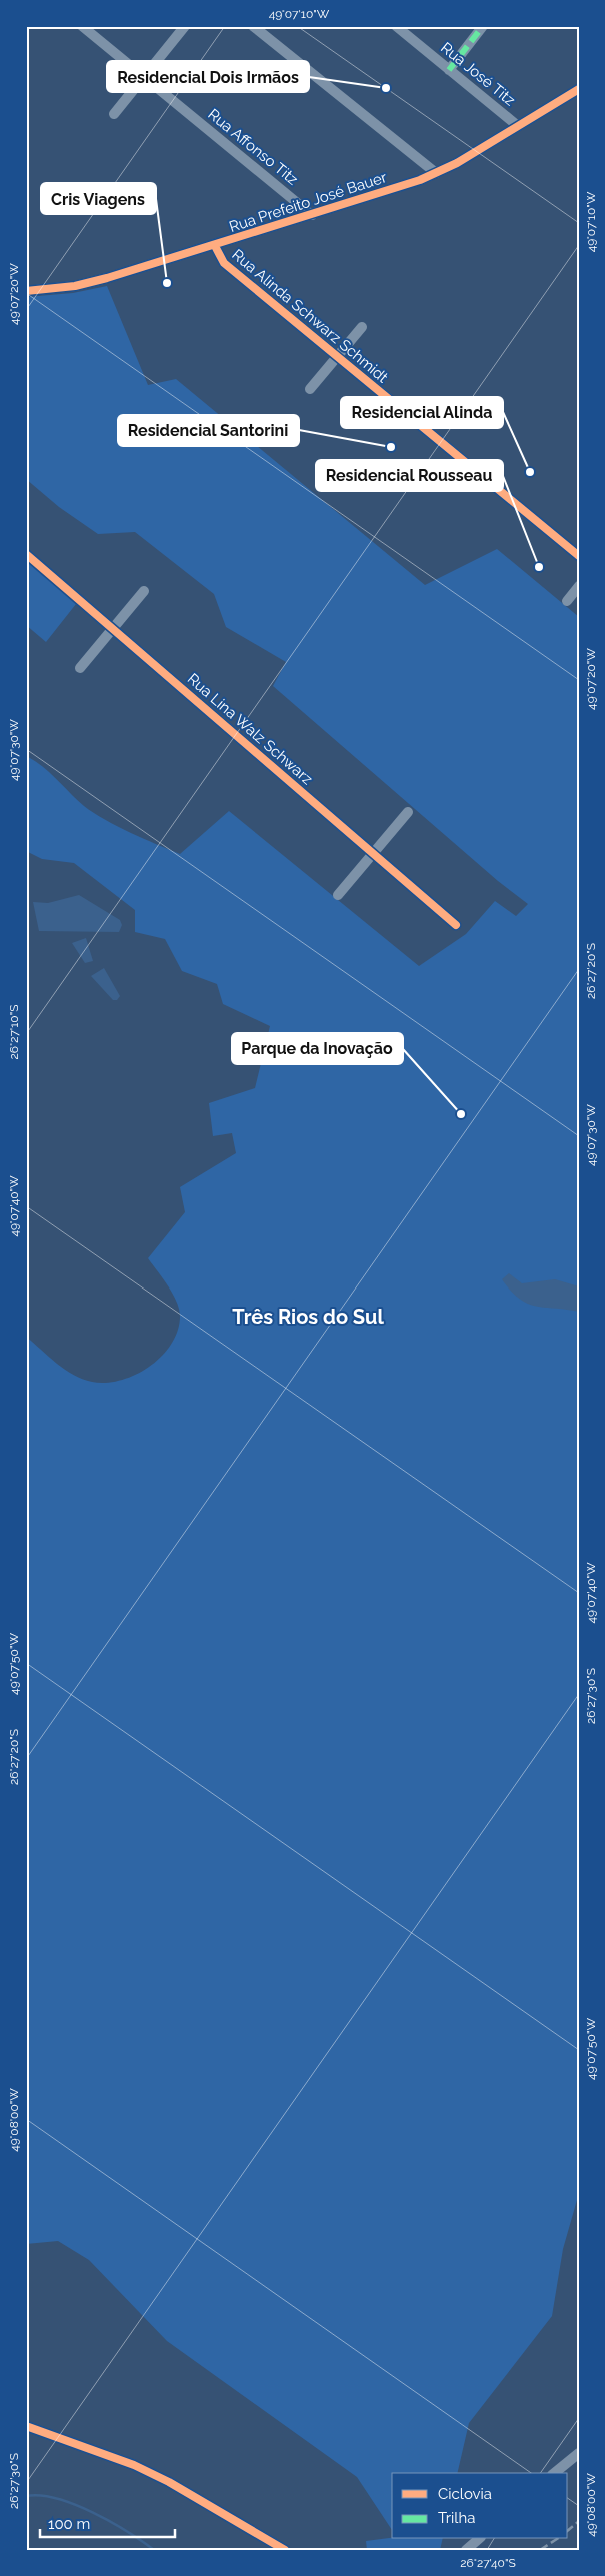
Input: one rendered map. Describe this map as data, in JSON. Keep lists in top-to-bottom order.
{
  "streets": {
    "street": [
      "Rua José Titz",
      "Rua Affonso Titz",
      "Rua Prefeito José Bauer",
      "Rua Alinda Schwarz Schmidt",
      "Rua Lina Walz Schwarz"
    ]
  },
  "crossings": [
    ["Rua José Titz", "Rua Prefeito José Bauer"],
    ["Rua Affonso Titz", "Rua Prefeito José Bauer"],
    ["Rua Prefeito José Bauer", "Rua Alinda Schwarz Schmidt"]
  ],
  "districts": ["Três Rios do Sul"],
  "places": [
    "Residencial Dois Irmãos",
    "Cris Viagens",
    "Residencial Santorini",
    "Residencial Alinda",
    "Residencial Rousseau",
    "Parque da Inovação"
  ],
  "legend": ["Ciclovia", "Trilha"],
  "scale_bar": "100 m",
  "coordinates": [
    "49°07'10\"W",
    "49°07'20\"W",
    "49°07'30\"W",
    "26°27'20\"S",
    "26°27'10\"S",
    "49°07'40\"W",
    "49°07'50\"W",
    "26°27'30\"S",
    "49°08'00\"W",
    "26°27'40\"S"
  ]
}
